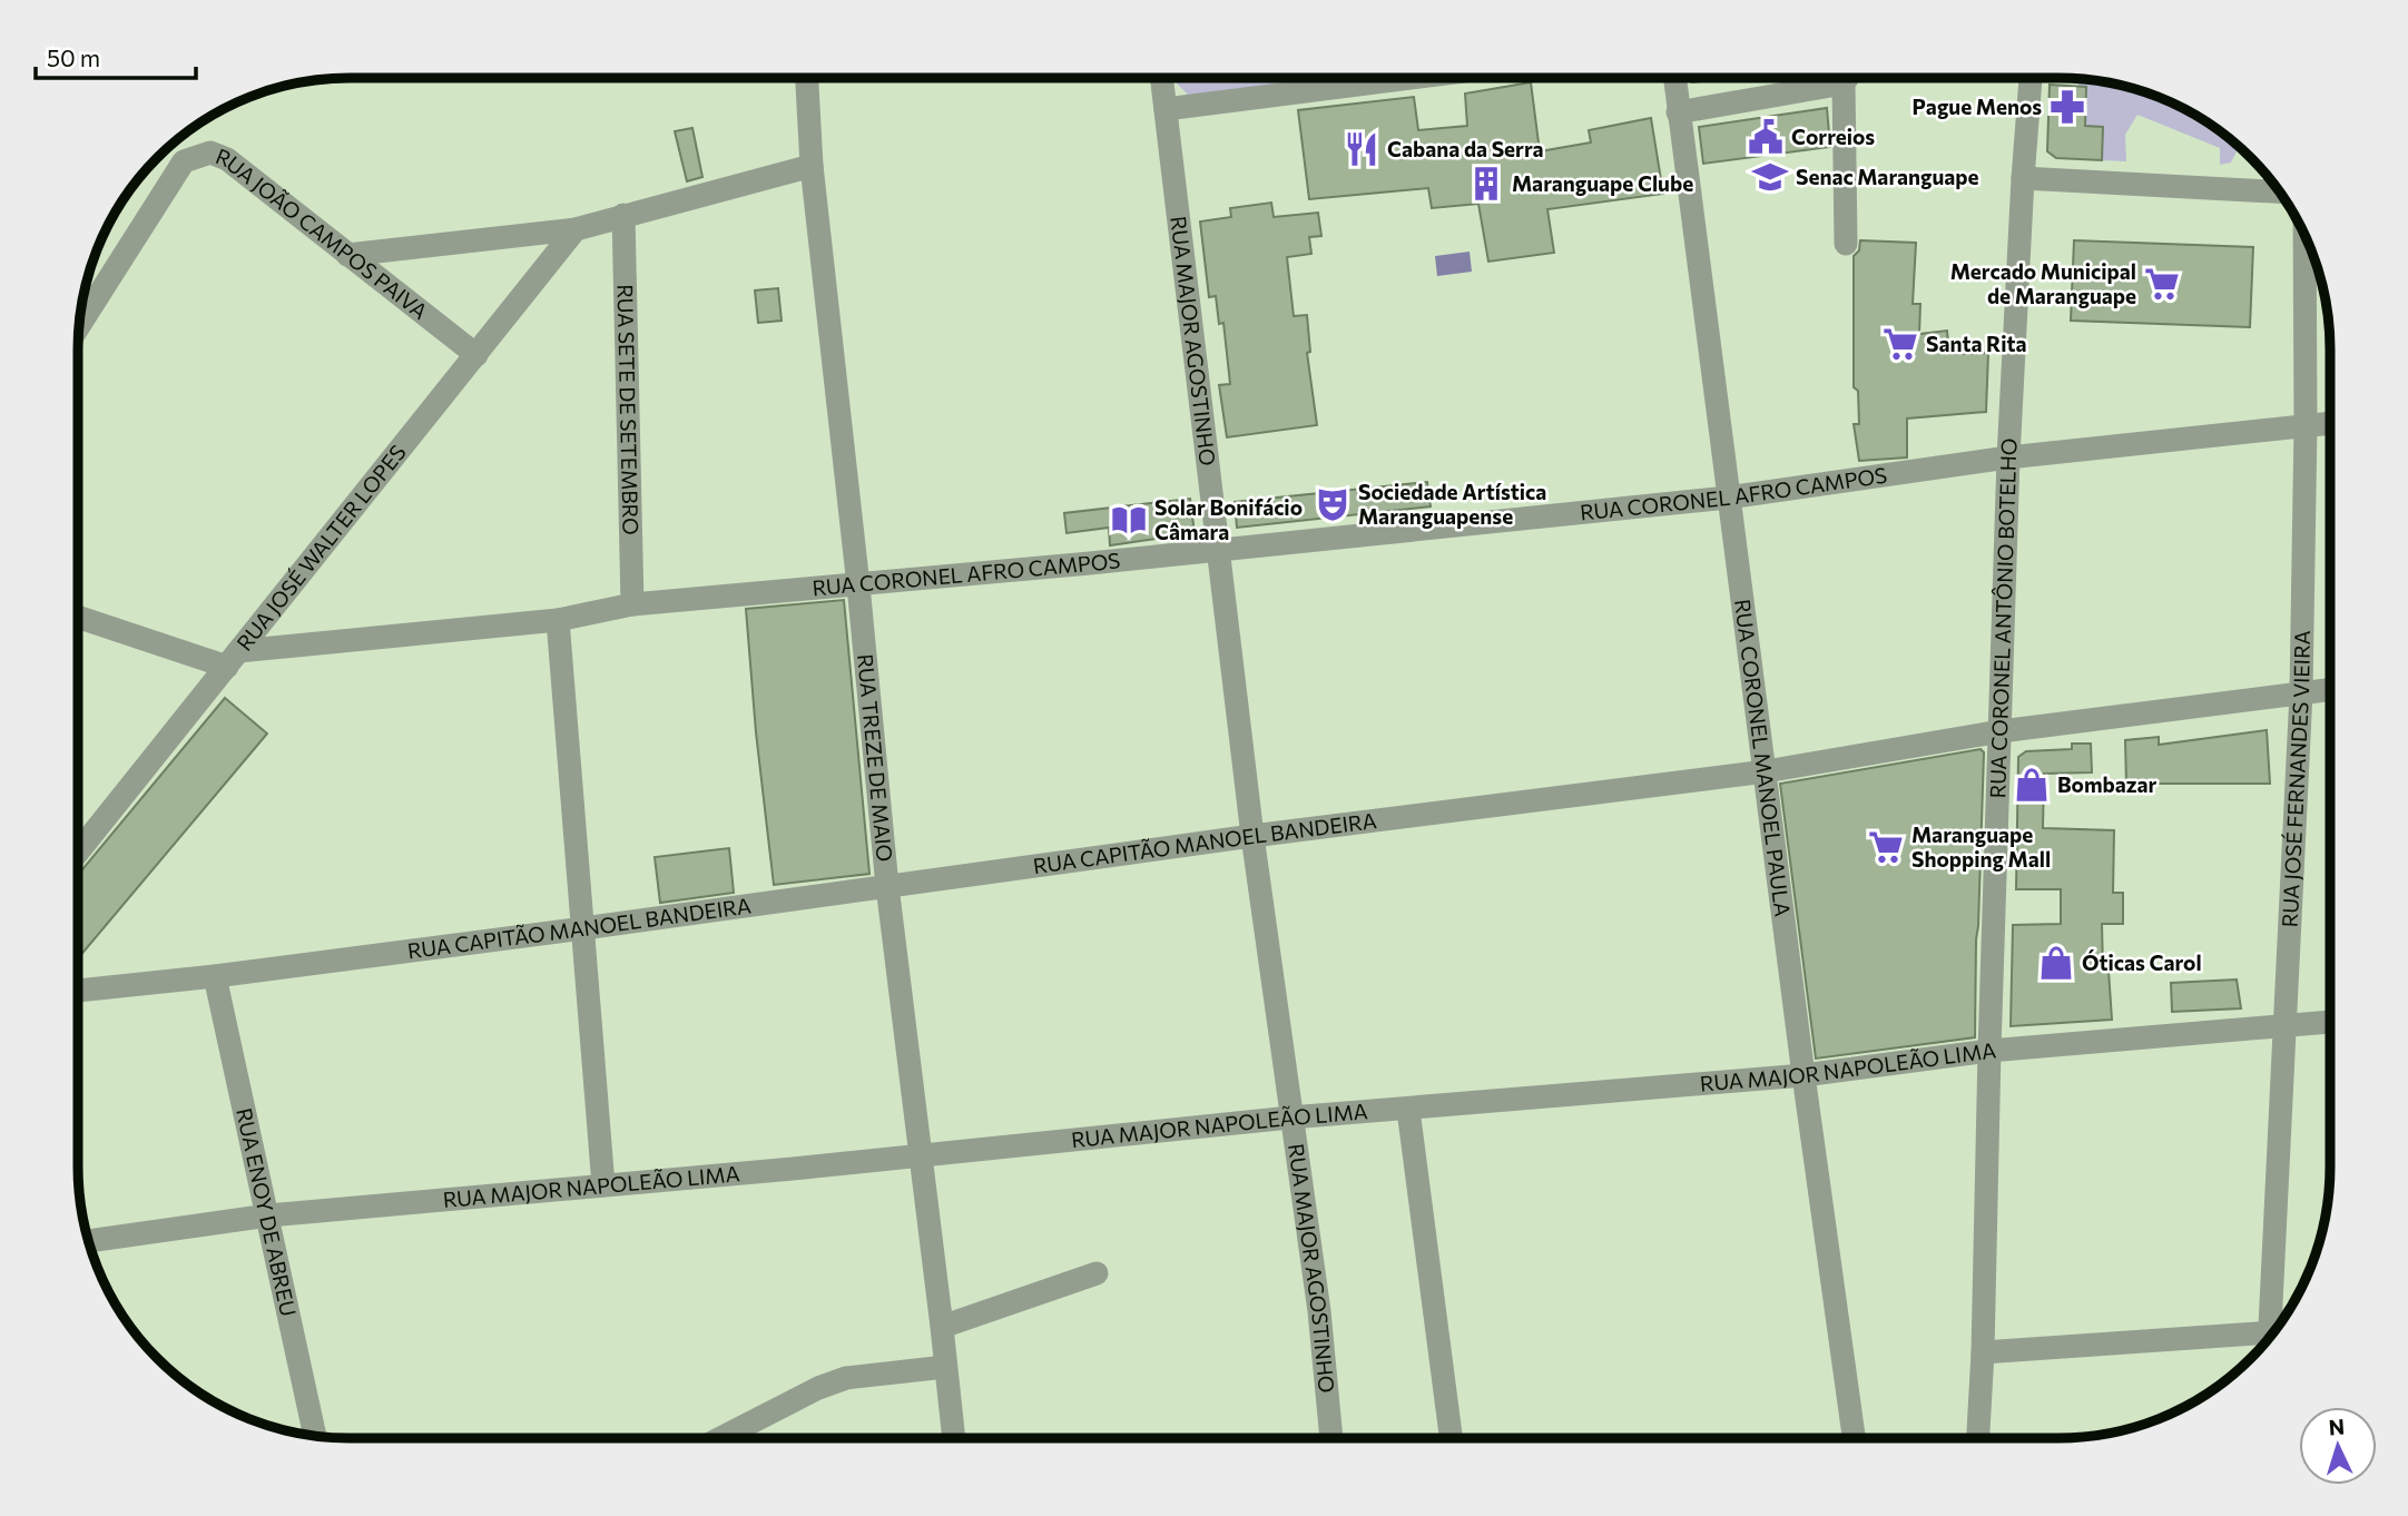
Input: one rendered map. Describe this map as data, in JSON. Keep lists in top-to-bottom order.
{
  "streets": {
    "street": [
      "RUA JOÃO CAMPOS PAIVA",
      "RUA MAJOR AGOSTINHO",
      "RUA SETE DE SETEMBRO",
      "RUA CORONEL AFRO CAMPOS",
      "RUA JOSÉ WALTER LOPES",
      "RUA CORONEL ANTÔNIO BOTELHO",
      "RUA TREZE DE MAIO",
      "RUA CORONEL MANOEL PAULA",
      "RUA JOSÉ FERNANDES VIEIRA",
      "RUA CAPITÃO MANOEL BANDEIRA",
      "RUA MAJOR NAPOLEÃO LIMA",
      "RUA ENOY DE ABREU"
    ]
  },
  "crossings": [
    ["RUA JOÃO CAMPOS PAIVA", "RUA JOSÉ WALTER LOPES"],
    ["RUA MAJOR AGOSTINHO", "RUA CORONEL AFRO CAMPOS"],
    ["RUA MAJOR AGOSTINHO", "RUA CAPITÃO MANOEL BANDEIRA"],
    ["RUA MAJOR AGOSTINHO", "RUA MAJOR NAPOLEÃO LIMA"],
    ["RUA SETE DE SETEMBRO", "RUA CORONEL AFRO CAMPOS"],
    ["RUA CORONEL AFRO CAMPOS", "RUA JOSÉ WALTER LOPES"],
    ["RUA CORONEL AFRO CAMPOS", "RUA CORONEL ANTÔNIO BOTELHO"],
    ["RUA CORONEL AFRO CAMPOS", "RUA TREZE DE MAIO"],
    ["RUA CORONEL AFRO CAMPOS", "RUA CORONEL MANOEL PAULA"],
    ["RUA CORONEL AFRO CAMPOS", "RUA JOSÉ FERNANDES VIEIRA"],
    ["RUA CORONEL ANTÔNIO BOTELHO", "RUA CAPITÃO MANOEL BANDEIRA"],
    ["RUA CORONEL ANTÔNIO BOTELHO", "RUA MAJOR NAPOLEÃO LIMA"],
    ["RUA TREZE DE MAIO", "RUA CAPITÃO MANOEL BANDEIRA"],
    ["RUA TREZE DE MAIO", "RUA MAJOR NAPOLEÃO LIMA"],
    ["RUA CORONEL MANOEL PAULA", "RUA CAPITÃO MANOEL BANDEIRA"],
    ["RUA CORONEL MANOEL PAULA", "RUA MAJOR NAPOLEÃO LIMA"],
    ["RUA JOSÉ FERNANDES VIEIRA", "RUA CAPITÃO MANOEL BANDEIRA"],
    ["RUA JOSÉ FERNANDES VIEIRA", "RUA MAJOR NAPOLEÃO LIMA"],
    ["RUA CAPITÃO MANOEL BANDEIRA", "RUA ENOY DE ABREU"],
    ["RUA MAJOR NAPOLEÃO LIMA", "RUA ENOY DE ABREU"]
  ],
  "places": {
    "pharmacy": ["Pague Menos"],
    "public building": ["Correios"],
    "restaurant": ["Cabana da Serra"],
    "school or university": ["Senac Maranguape"],
    "building": ["Maranguape Clube"],
    "supermarket": ["Mercado Municipal de Maranguape", "Santa Rita", "Maranguape Shopping Mall"],
    "theatre": ["Sociedade Artística Maranguapense"],
    "library": ["Solar Bonifácio Câmara"],
    "shop": ["Bombazar", "Óticas Carol"]
  },
  "scale_bar": "50 m",
  "north": "top"
}
